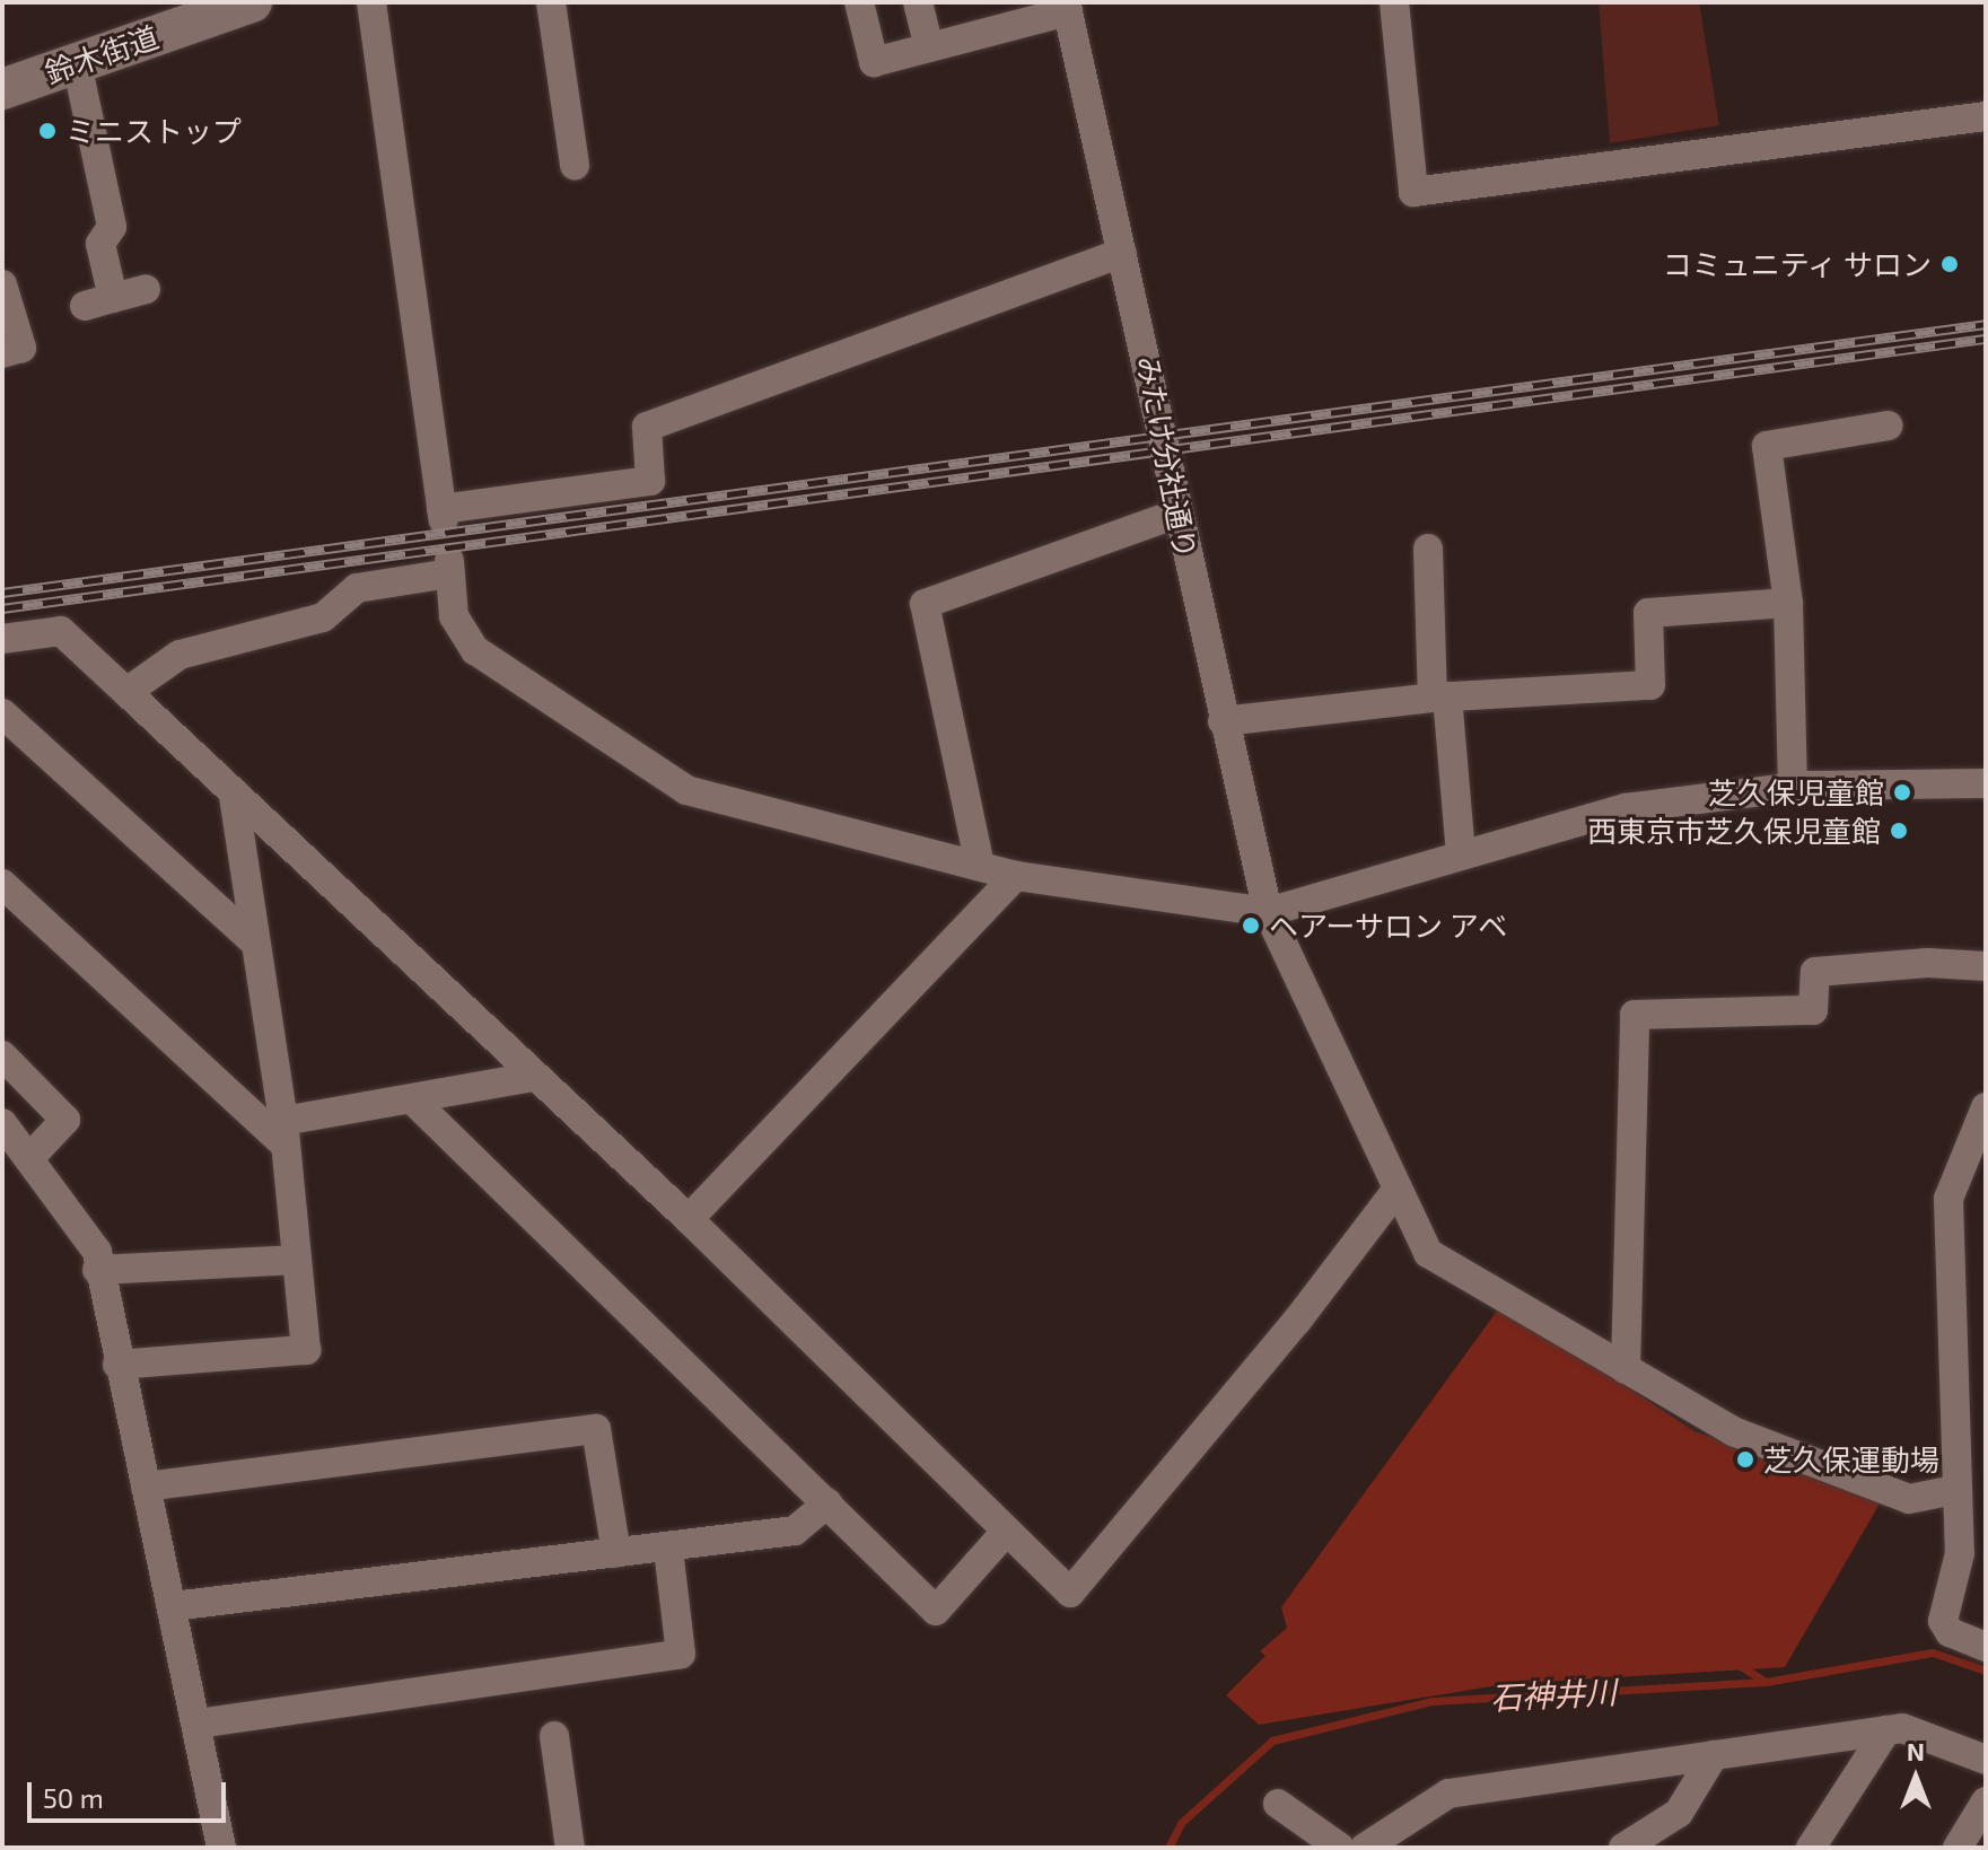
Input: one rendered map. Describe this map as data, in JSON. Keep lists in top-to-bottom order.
{
  "streets": {
    "main road": ["鈴木街道"],
    "street": ["みたけ分社通り"]
  },
  "water": ["石神井川"],
  "places": [
    "ミニストップ",
    "コミュニティ サロン",
    "芝久保児童館",
    "西東京市芝久保児童館",
    "ヘアーサロン アベ",
    "芝久保運動場"
  ],
  "scale_bar": "50 m",
  "north": "top"
}
